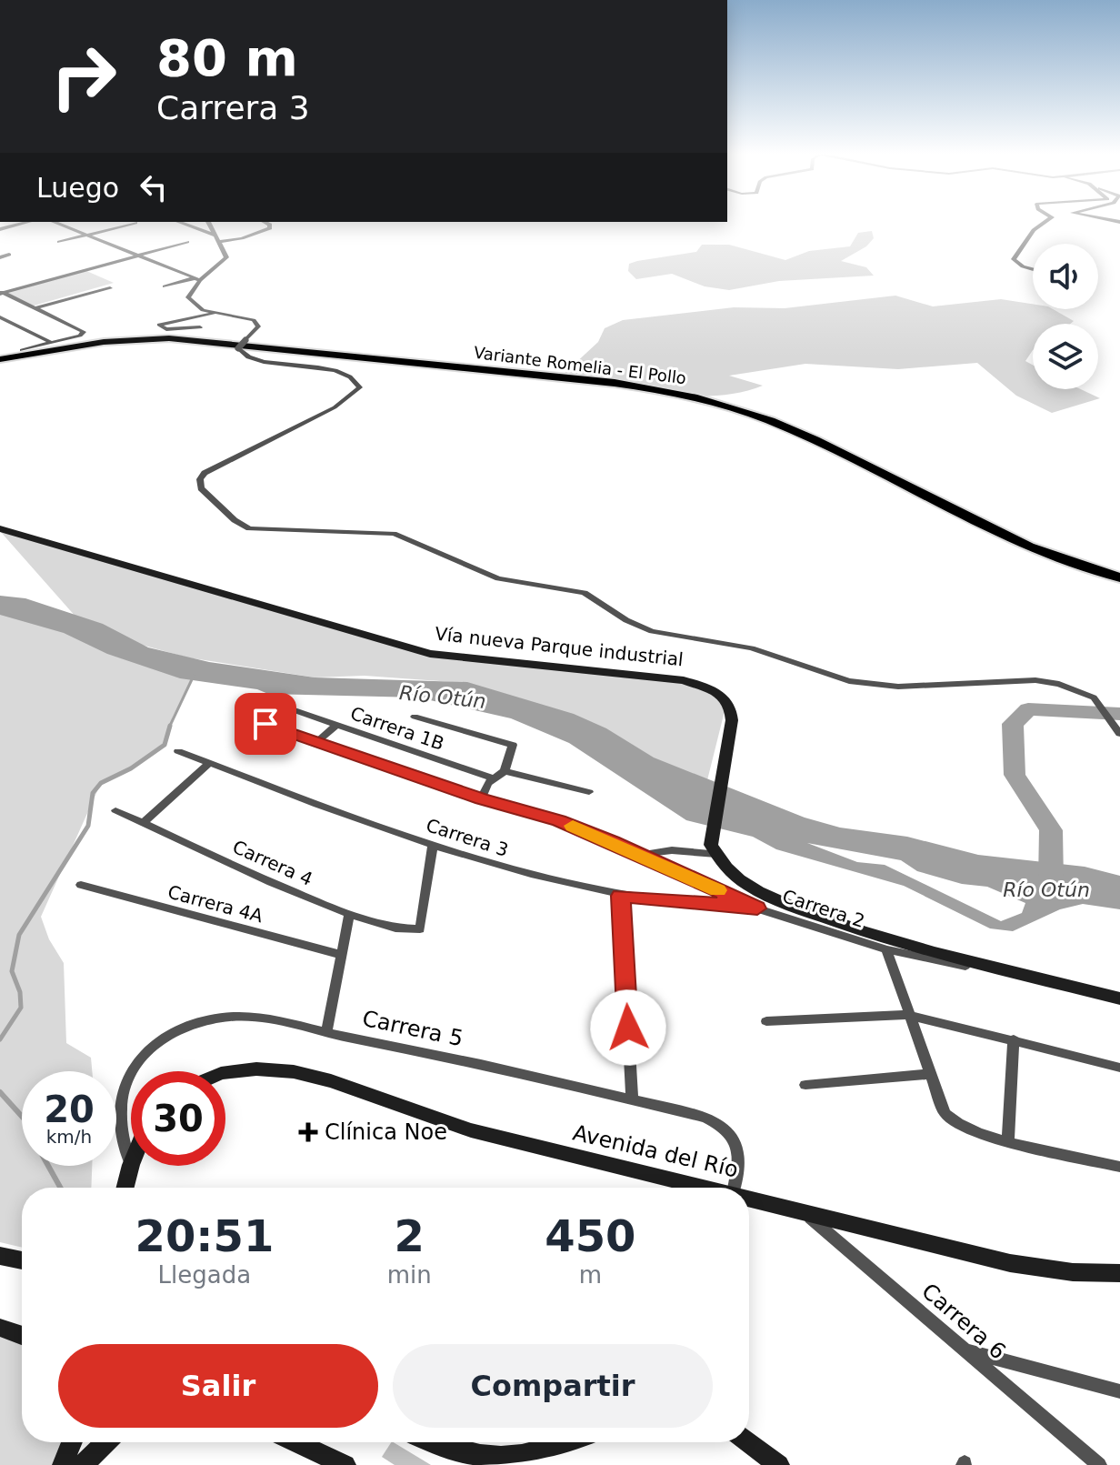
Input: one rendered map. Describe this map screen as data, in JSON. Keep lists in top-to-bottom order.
{
  "streets": {
    "highway": ["Variante Romelia - El Pollo"],
    "main road": ["Vía nueva Parque industrial", "Carrera 2", "Avenida del Río"],
    "street": [
      "Carrera 1B",
      "Carrera 3",
      "Carrera 4",
      "Carrera 4A",
      "Carrera 5",
      "Carrera 6"
    ]
  },
  "crossings": [
    ["Carrera 3", "Carrera 4"],
    ["Carrera 3", "Carrera 2"],
    ["Avenida del Río", "Carrera 6"]
  ],
  "water": ["Río Otún"],
  "places": {
    "health": ["Clínica Noe"]
  },
  "page": {
    "turn": ["80 m", "Carrera 3"],
    "then": "Luego",
    "speed": "20 km/h",
    "limit": "30",
    "eta": [
      "20:51",
      "Llegada",
      "2",
      "min",
      "450",
      "m"
    ],
    "buttons": ["Salir", "Compartir"]
  }
}
